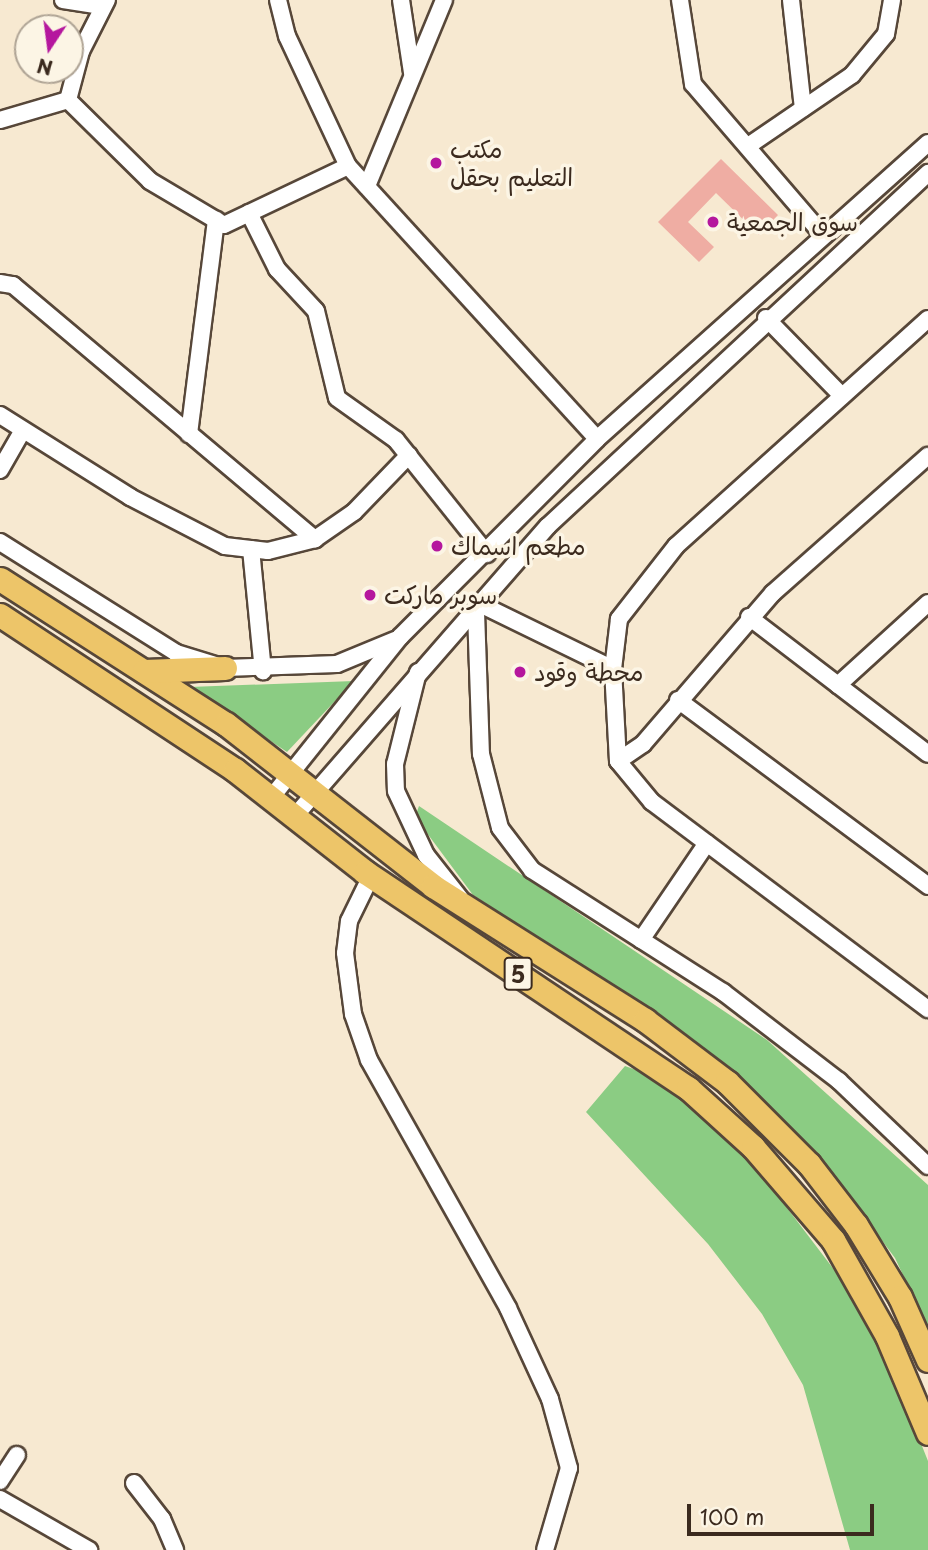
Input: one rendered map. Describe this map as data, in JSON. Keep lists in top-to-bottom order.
{
  "streets": {
    "highway": ["5"]
  },
  "places": [
    "مكتب التعليم بحقل",
    "سوق الجمعية",
    "مطعم اسماك",
    "سوبر ماركت",
    "محطة وقود"
  ],
  "scale_bar": "100 m",
  "north": "bottom"
}
